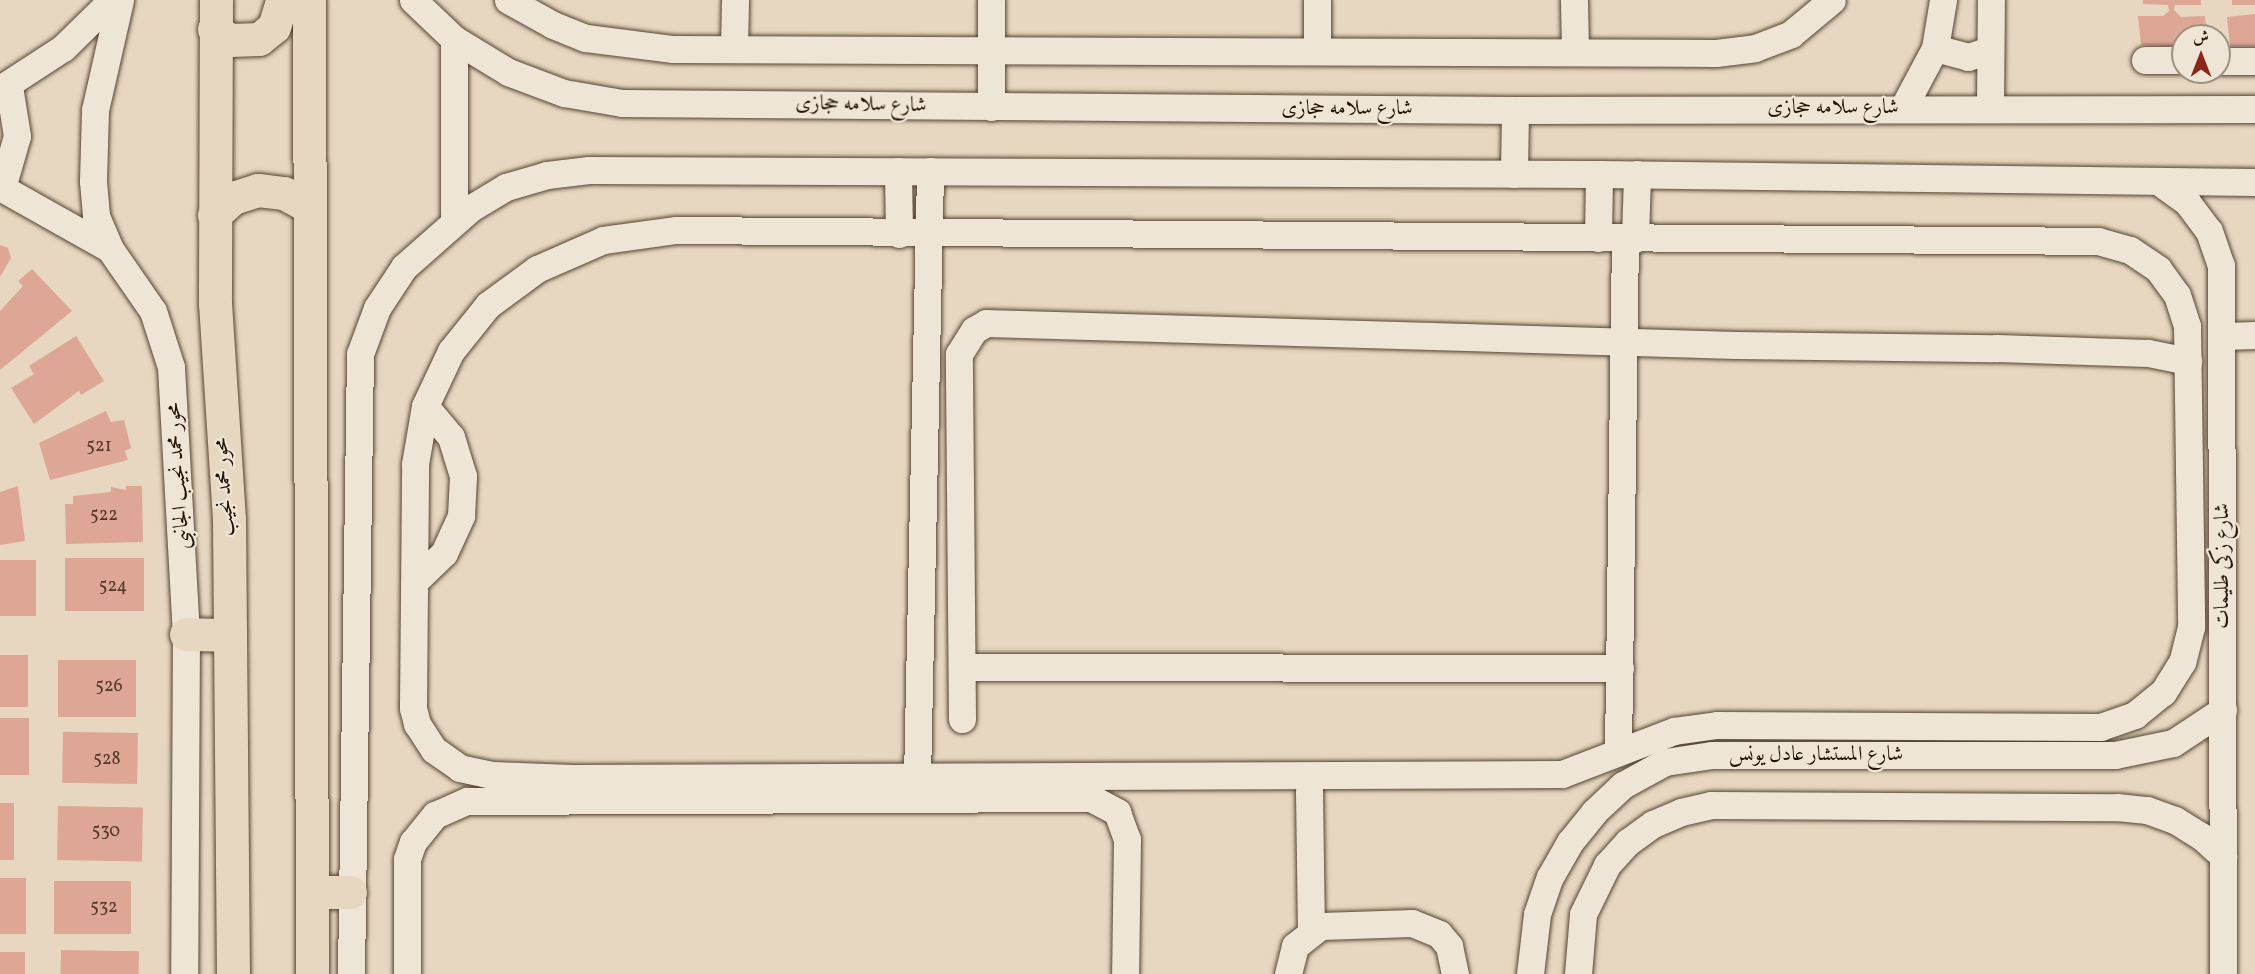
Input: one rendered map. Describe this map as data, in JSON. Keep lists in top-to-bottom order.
{
  "streets": {
    "main road": ["محور محمد نجيب"],
    "street": [
      "شارع سلامه حجازى",
      "محور محمد نجيب الجانبى",
      "شارع زكى طليمات",
      "شارع المستشار عادل يونس"
    ]
  },
  "crossings": [
    ["شارع زكى طليمات", "شارع المستشار عادل يونس"]
  ],
  "house_numbers": [
    "521",
    "522",
    "524",
    "526",
    "528",
    "530",
    "532"
  ],
  "north": "top"
}
